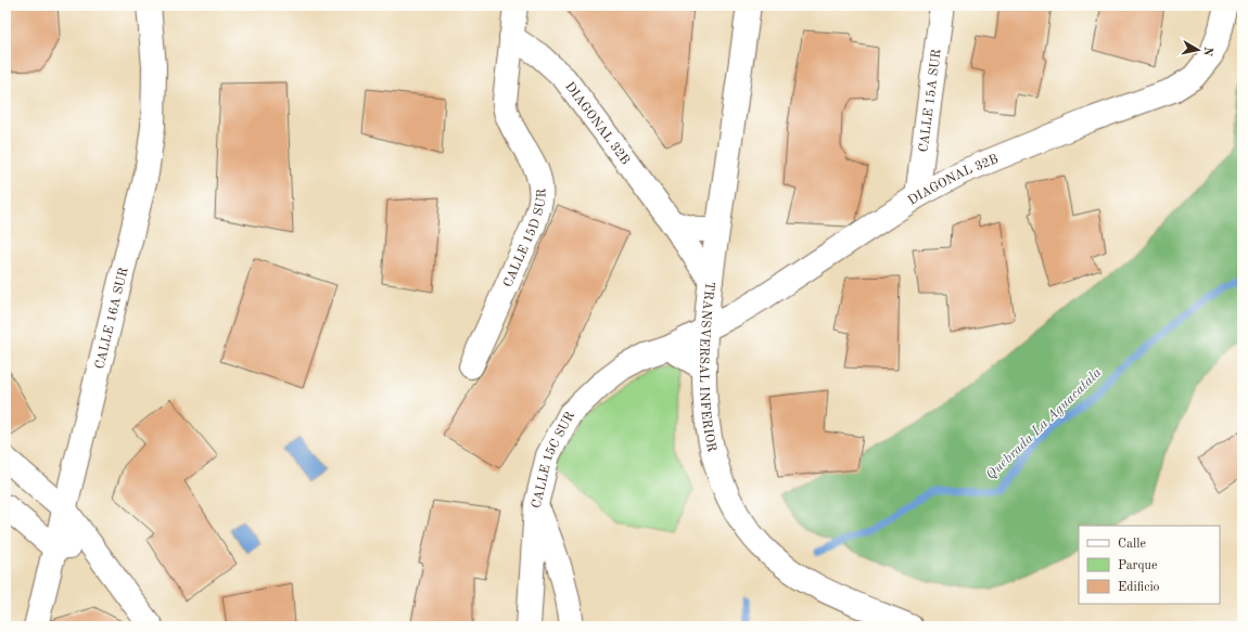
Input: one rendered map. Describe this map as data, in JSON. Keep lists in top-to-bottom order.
{
  "streets": {
    "street": [
      "CALLE 15A SUR",
      "DIAGONAL 32B",
      "CALLE 15D SUR",
      "CALLE 16A SUR",
      "TRANSVERSAL INFERIOR",
      "CALLE 15C SUR"
    ]
  },
  "crossings": [
    ["CALLE 15A SUR", "DIAGONAL 32B"],
    ["DIAGONAL 32B", "CALLE 15D SUR"],
    ["DIAGONAL 32B", "TRANSVERSAL INFERIOR"],
    ["DIAGONAL 32B", "CALLE 15C SUR"],
    ["TRANSVERSAL INFERIOR", "CALLE 15C SUR"]
  ],
  "water": ["Quebrada La Aguacatala"],
  "legend": ["Calle", "Parque", "Edificio"],
  "north": "right"
}
